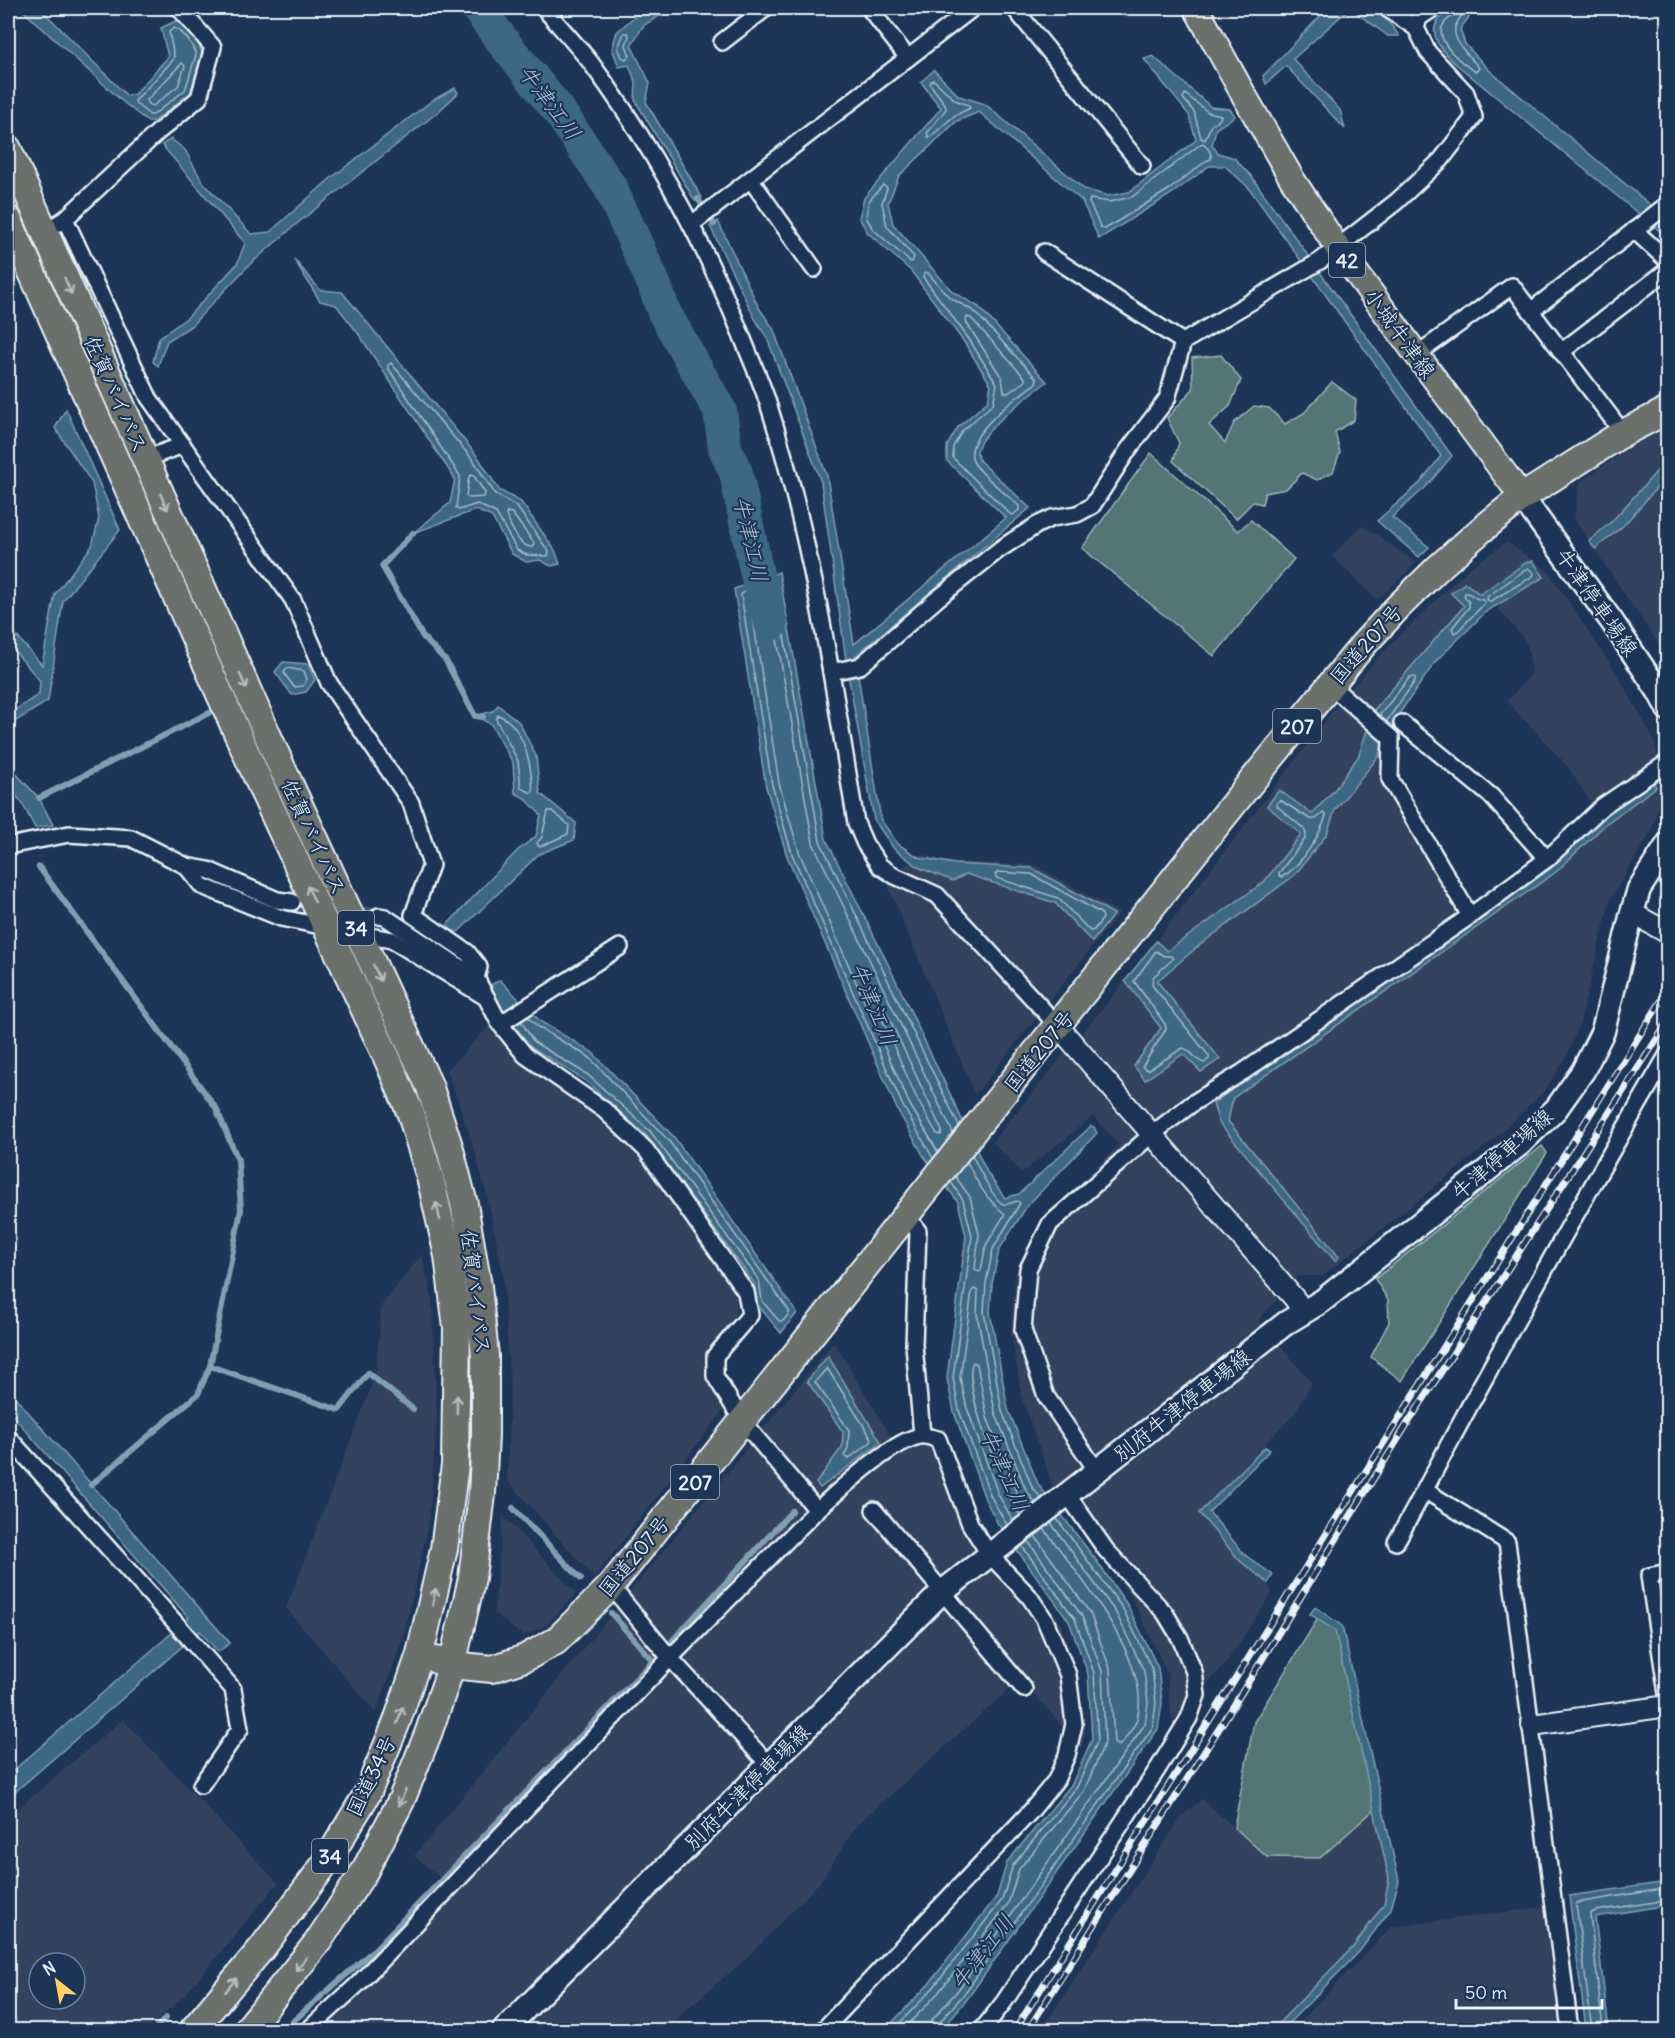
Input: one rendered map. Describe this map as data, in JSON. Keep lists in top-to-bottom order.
{
  "streets": {
    "highway": [
      "佐賀バイパス",
      "国道207号",
      "207",
      "34",
      "国道34号"
    ],
    "main road": [
      "42",
      "小城牛津線",
      "牛津停車場線",
      "別府牛津停車場線"
    ]
  },
  "crossings": [
    ["小城牛津線", "牛津停車場線"],
    ["小城牛津線", "国道207号"],
    ["佐賀バイパス", "国道207号"],
    ["佐賀バイパス", "国道34号"],
    ["牛津停車場線", "国道207号"],
    ["牛津停車場線", "別府牛津停車場線"],
    ["国道207号", "国道34号"]
  ],
  "water": ["牛津江川"],
  "scale_bar": "50 m",
  "north": "top left"
}
